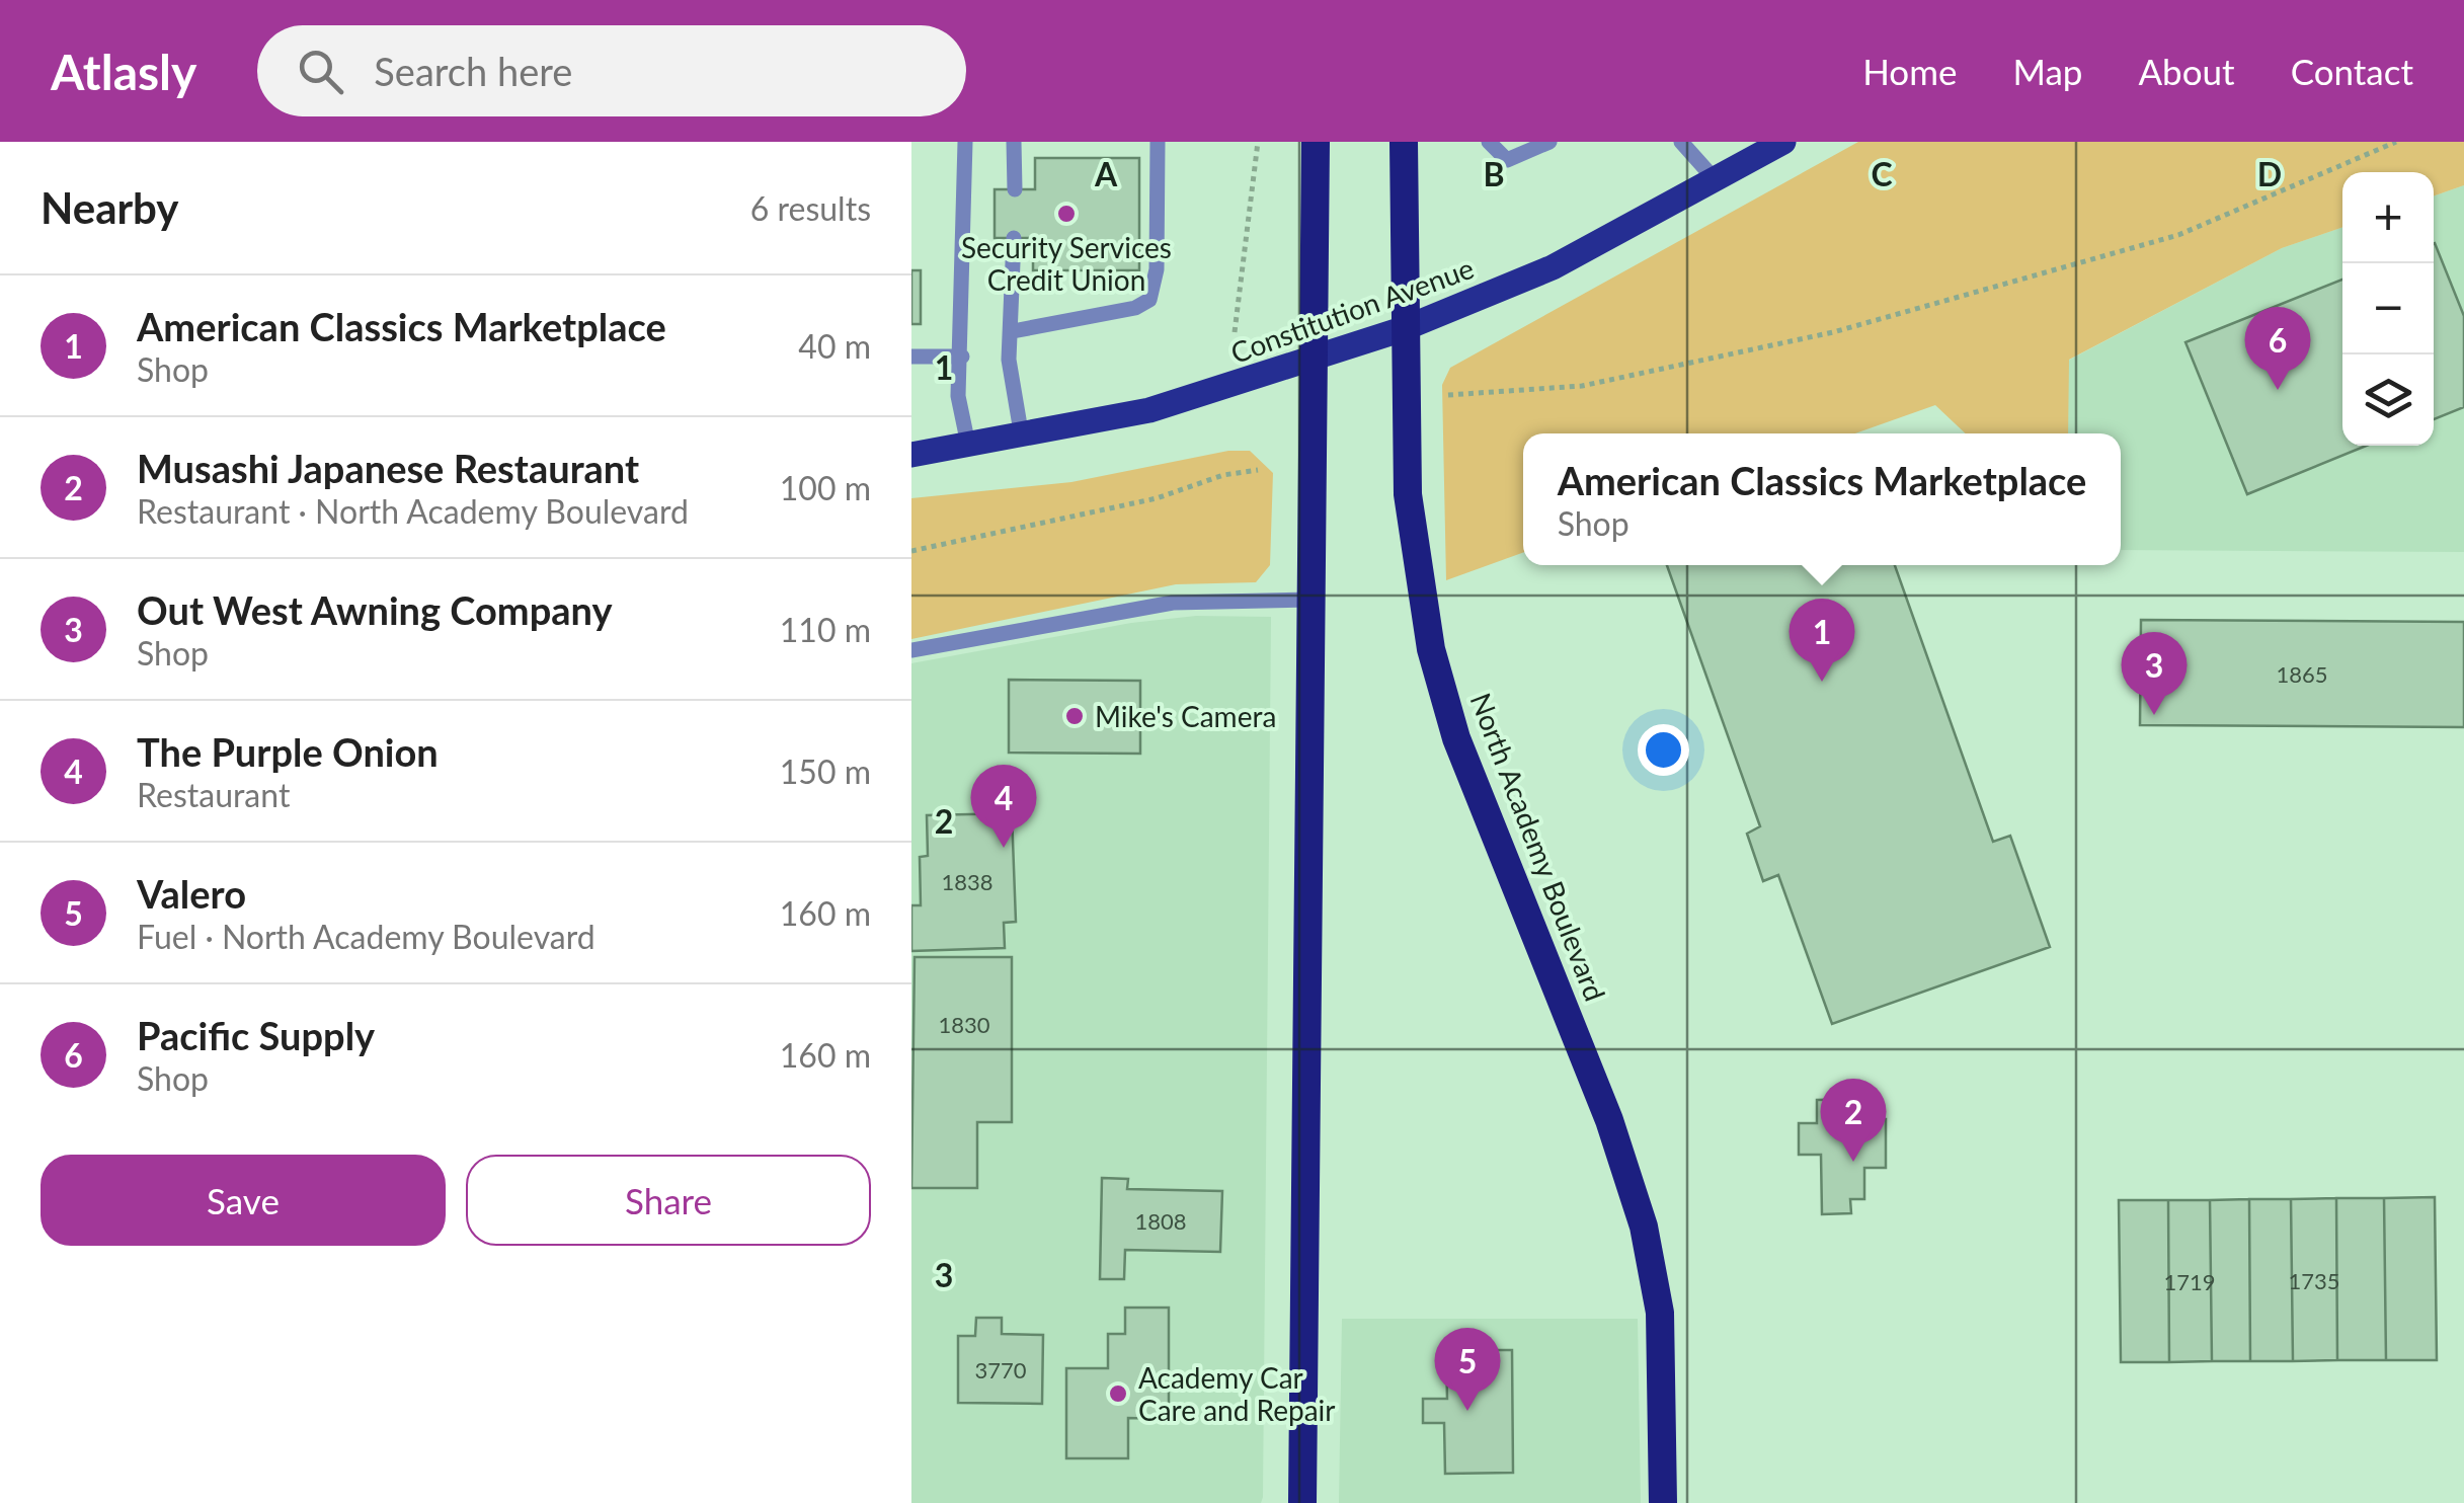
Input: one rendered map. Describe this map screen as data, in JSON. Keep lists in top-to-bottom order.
{
  "streets": {
    "highway": ["North Academy Boulevard"],
    "main road": ["Constitution Avenue"]
  },
  "crossings": [
    ["Constitution Avenue", "North Academy Boulevard"]
  ],
  "places": ["Security Services Credit Union", "Mike's Camera", "Academy Car Care and Repair"],
  "house_numbers": [
    "1865",
    "1838",
    "1830",
    "1808",
    "1735",
    "1719",
    "3770"
  ],
  "page": {
    "header": "Atlasly",
    "search": "Search here",
    "nav": [
      "Home",
      "Map",
      "About",
      "Contact"
    ],
    "heading": ["Nearby", "6 results"],
    "map_buttons": ["+", "−"],
    "list": [
      {
        "mark": "1",
        "name": "American Classics Marketplace",
        "note": "Shop",
        "value": "40 m"
      },
      {
        "mark": "2",
        "name": "Musashi Japanese Restaurant",
        "note": "Restaurant · North Academy Boulevard",
        "value": "100 m"
      },
      {
        "mark": "3",
        "name": "Out West Awning Company",
        "note": "Shop",
        "value": "110 m"
      },
      {
        "mark": "4",
        "name": "The Purple Onion",
        "note": "Restaurant",
        "value": "150 m"
      },
      {
        "mark": "5",
        "name": "Valero",
        "note": "Fuel · North Academy Boulevard",
        "value": "160 m"
      },
      {
        "mark": "6",
        "name": "Pacific Supply",
        "note": "Shop",
        "value": "160 m"
      }
    ],
    "pins": [
      "6",
      "1",
      "3",
      "4",
      "2",
      "5"
    ],
    "popup": ["American Classics Marketplace", "Shop"],
    "buttons": ["Save", "Share"]
  },
  "grid": {
    "columns": [
      "A",
      "B",
      "C",
      "D"
    ],
    "rows": ["1", "2", "3"]
  }
}
